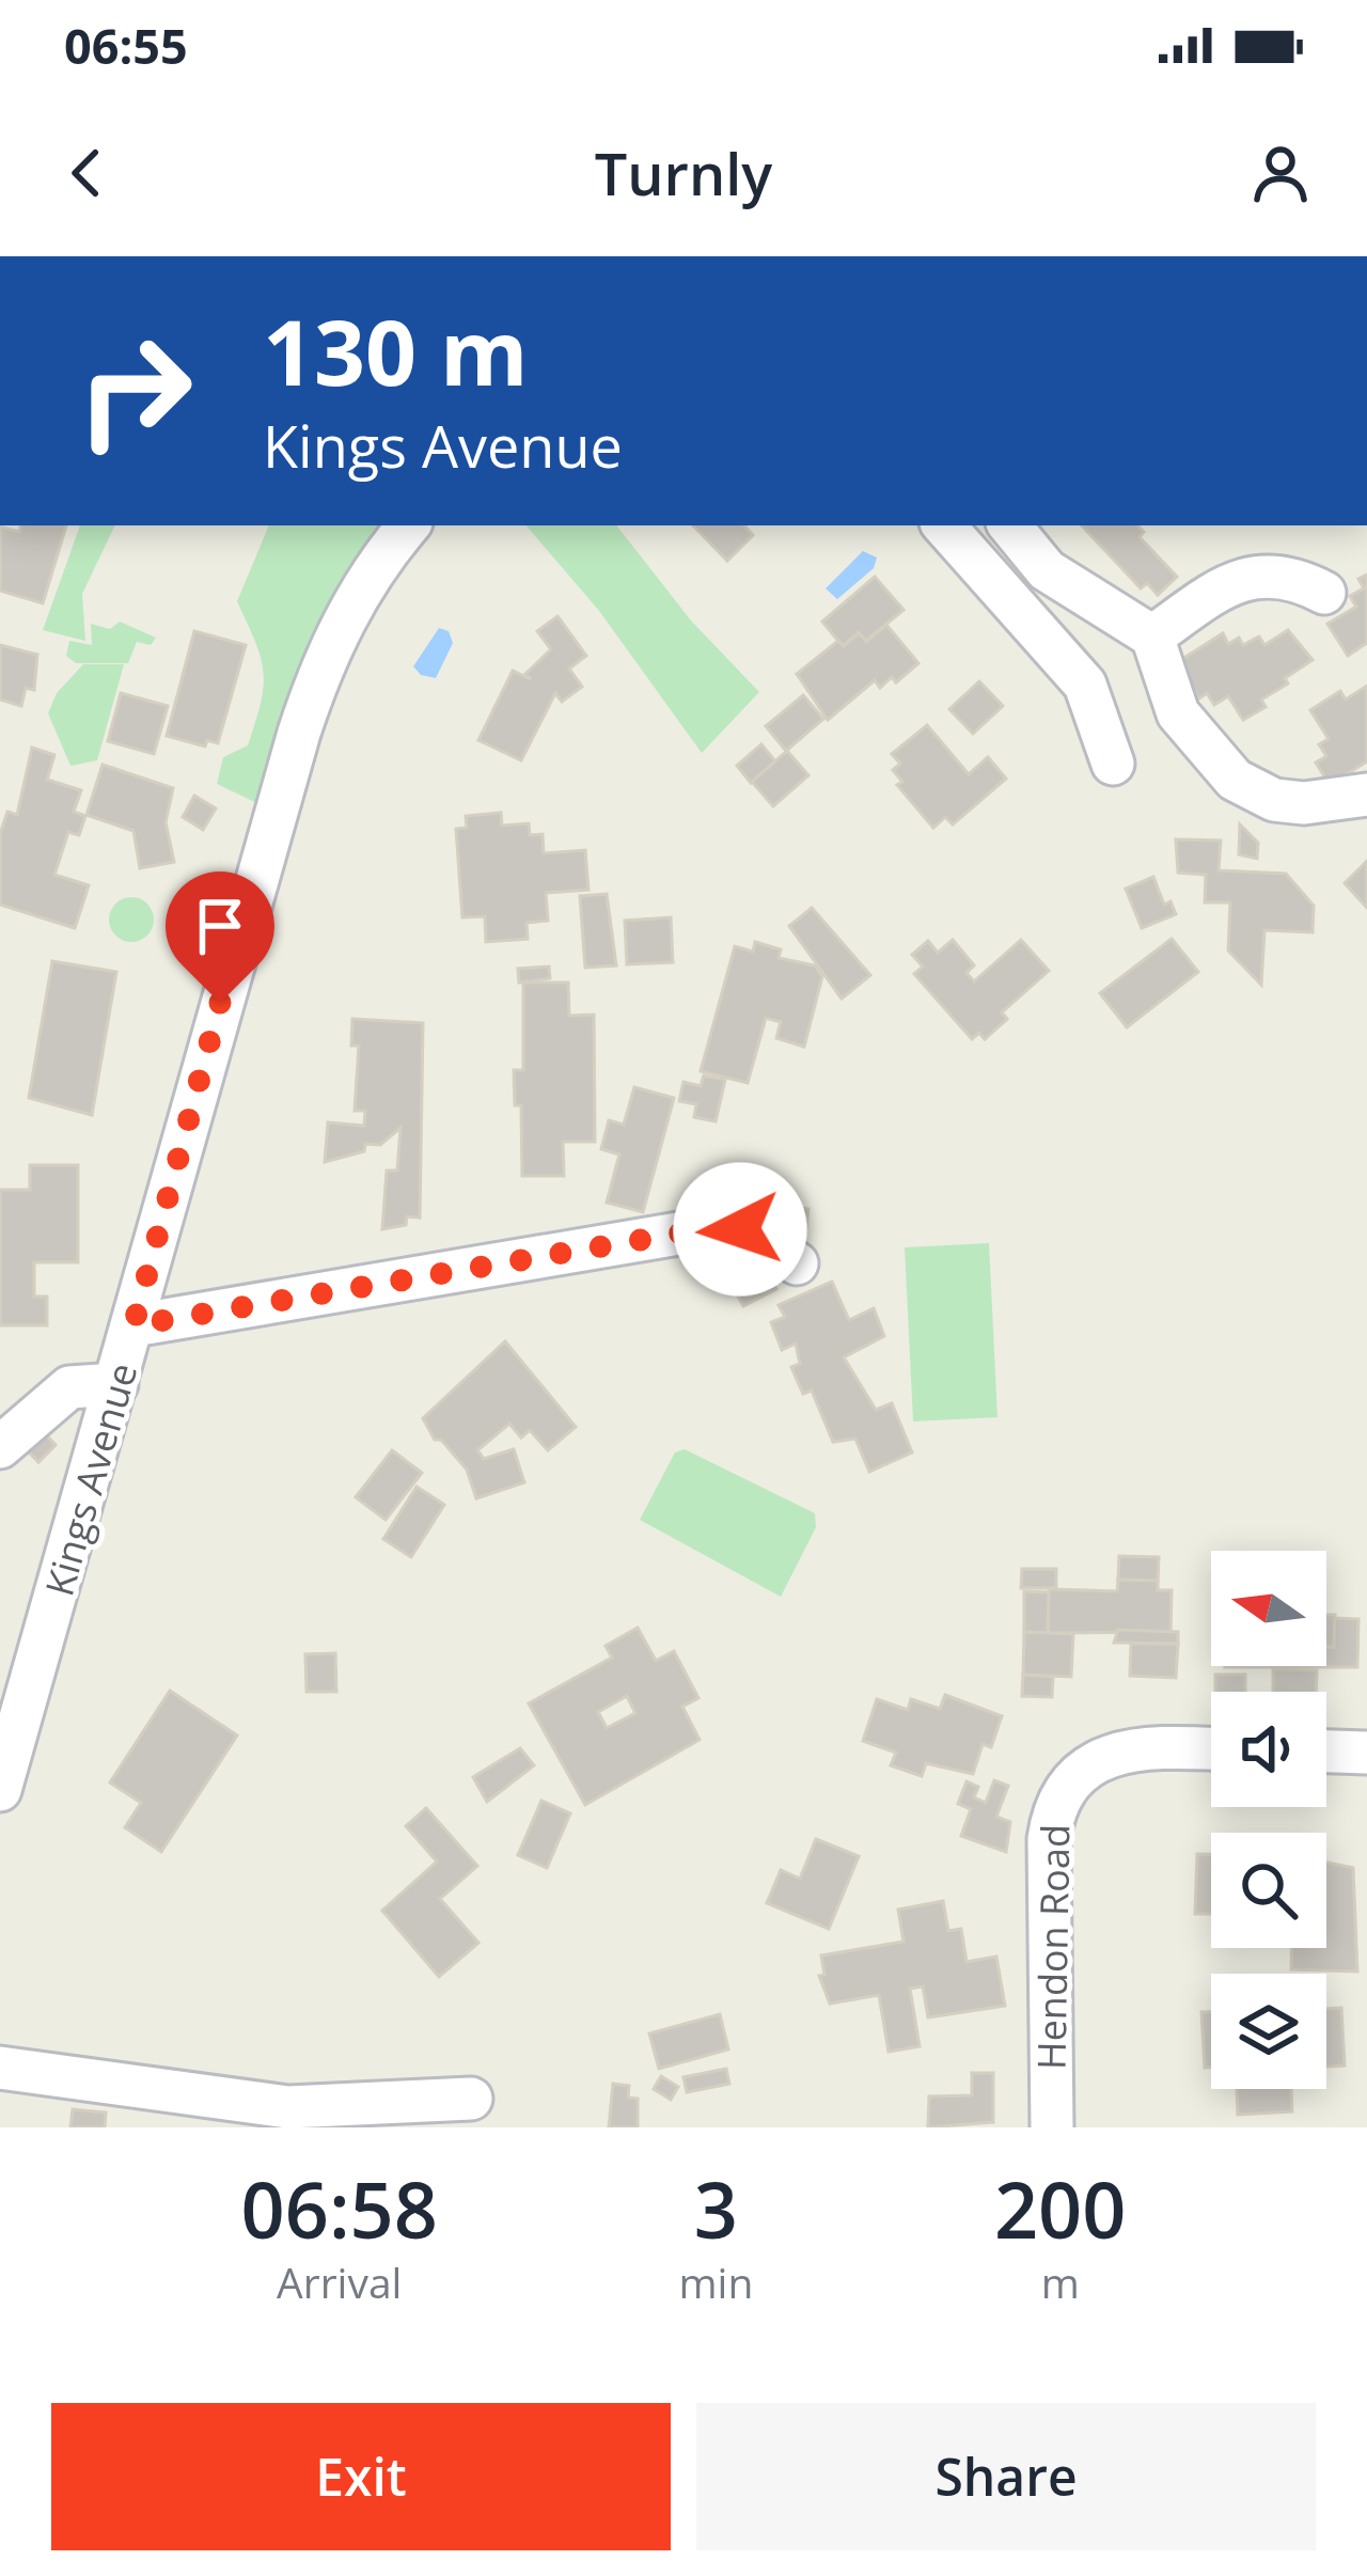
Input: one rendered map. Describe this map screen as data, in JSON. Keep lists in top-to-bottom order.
{
  "streets": {
    "street": ["Kings Avenue", "Hendon Road"]
  },
  "north": "left",
  "page": {
    "status": "06:55",
    "header": "Turnly",
    "turn": ["130 m", "Kings Avenue"],
    "eta": [
      "06:58",
      "Arrival",
      "3",
      "min",
      "200",
      "m"
    ],
    "buttons": ["Exit", "Share"]
  }
}
